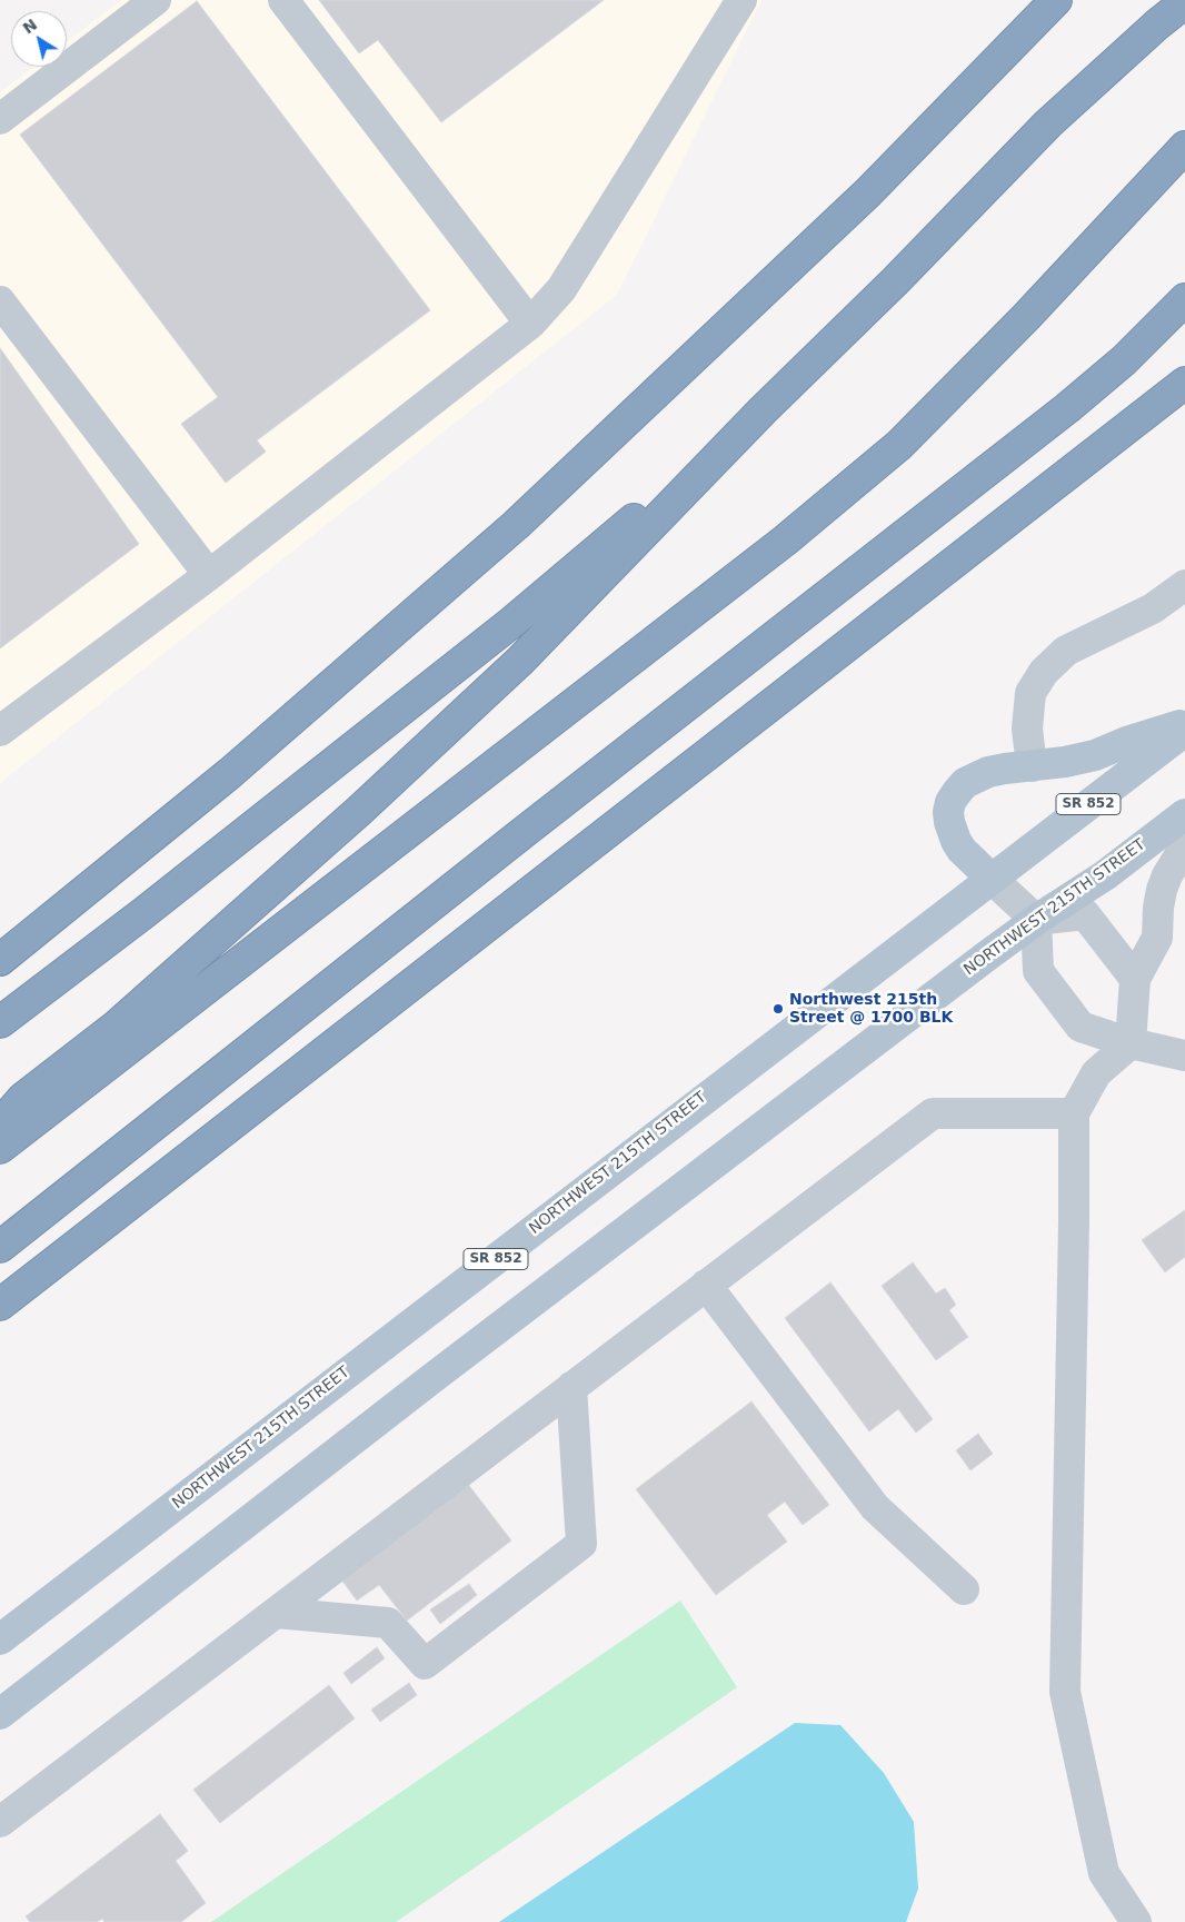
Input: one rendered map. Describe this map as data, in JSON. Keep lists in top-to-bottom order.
{
  "streets": {
    "main road": ["SR 852", "NORTHWEST 215TH STREET"]
  },
  "places": ["Northwest 215th Street @ 1700 BLK"],
  "north": "top left"
}
